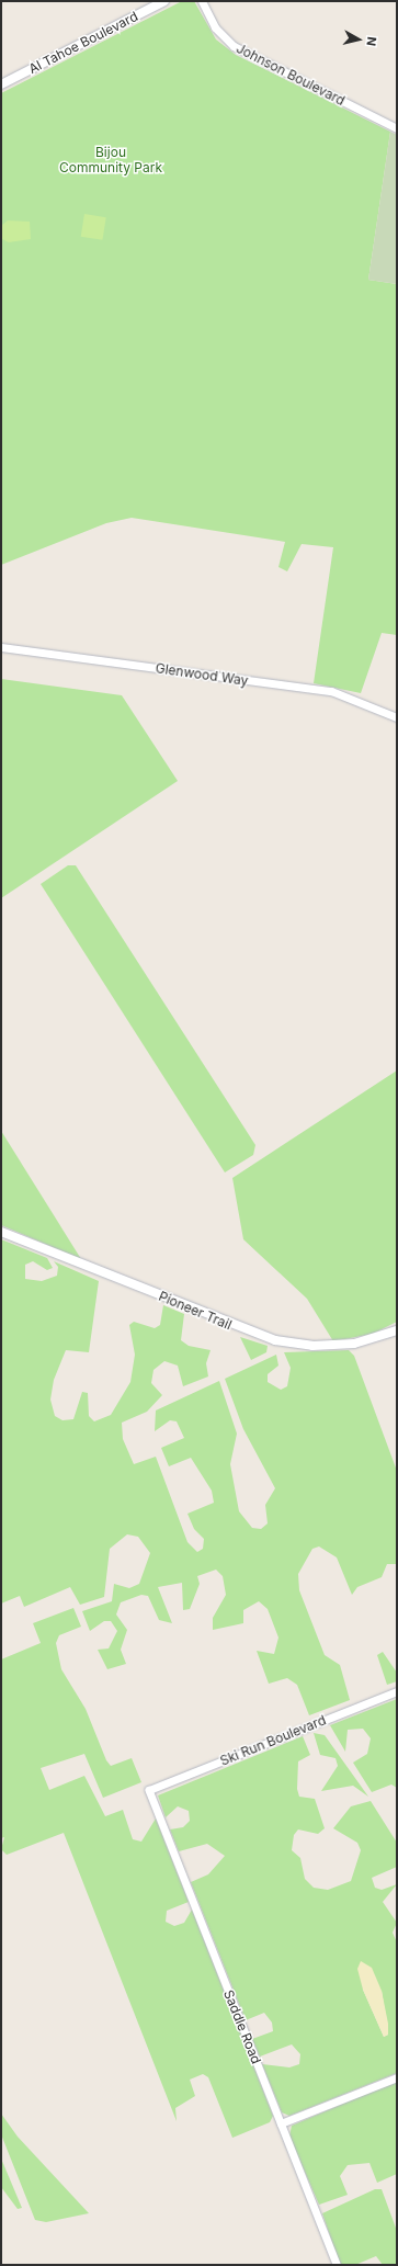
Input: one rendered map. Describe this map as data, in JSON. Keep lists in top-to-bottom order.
{
  "streets": {
    "main road": ["Al Tahoe Boulevard", "Pioneer Trail"],
    "street": [
      "Johnson Boulevard",
      "Glenwood Way",
      "Ski Run Boulevard",
      "Saddle Road"
    ]
  },
  "crossings": [
    ["Ski Run Boulevard", "Saddle Road"]
  ],
  "parks": ["Bijou Community Park"],
  "north": "right"
}
